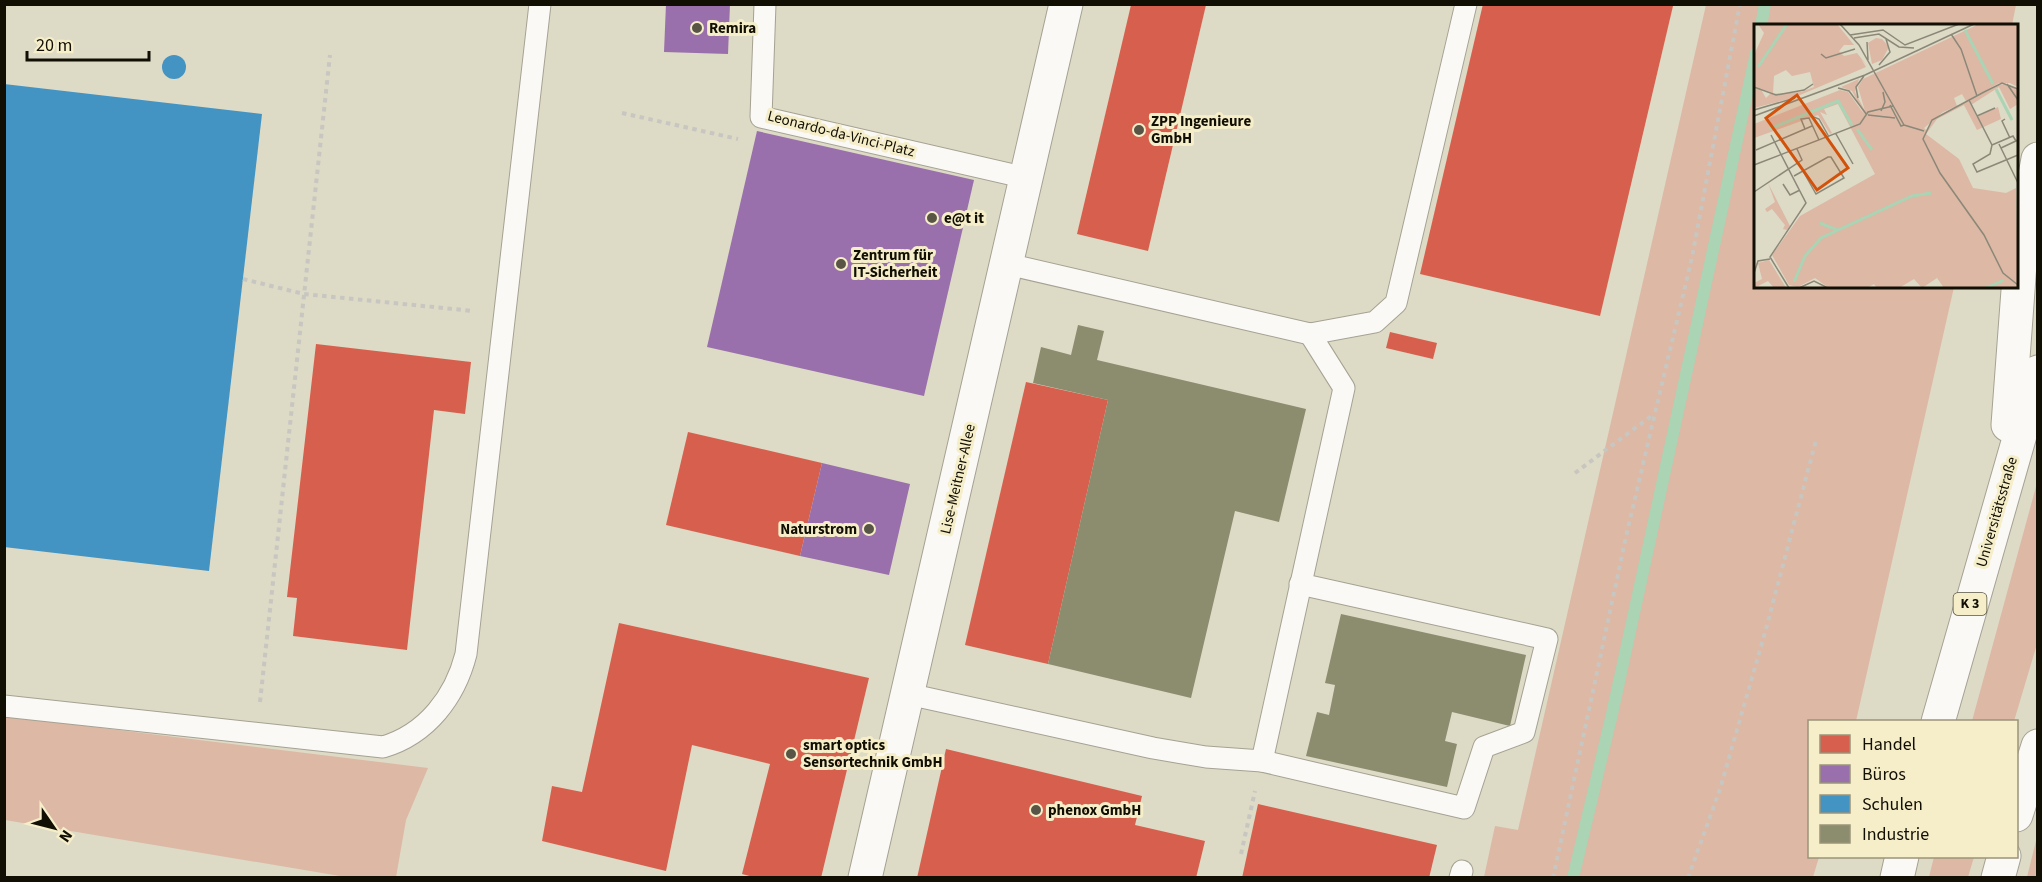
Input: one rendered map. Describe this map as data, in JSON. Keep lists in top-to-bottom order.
{
  "streets": {
    "main road": ["Lise-Meitner-Allee", "Universitätsstraße", "K 3"],
    "lane": ["Leonardo-da-Vinci-Platz"]
  },
  "crossings": [
    ["Leonardo-da-Vinci-Platz", "Lise-Meitner-Allee"]
  ],
  "places": [
    "Remira",
    "ZPP Ingenieure GmbH",
    "e@t it",
    "Zentrum für IT-Sicherheit",
    "Naturstrom",
    "smart optics Sensortechnik GmbH",
    "phenox GmbH"
  ],
  "legend": [
    "Handel",
    "Büros",
    "Schulen",
    "Industrie"
  ],
  "scale_bar": "20 m",
  "north": "bottom right"
}
